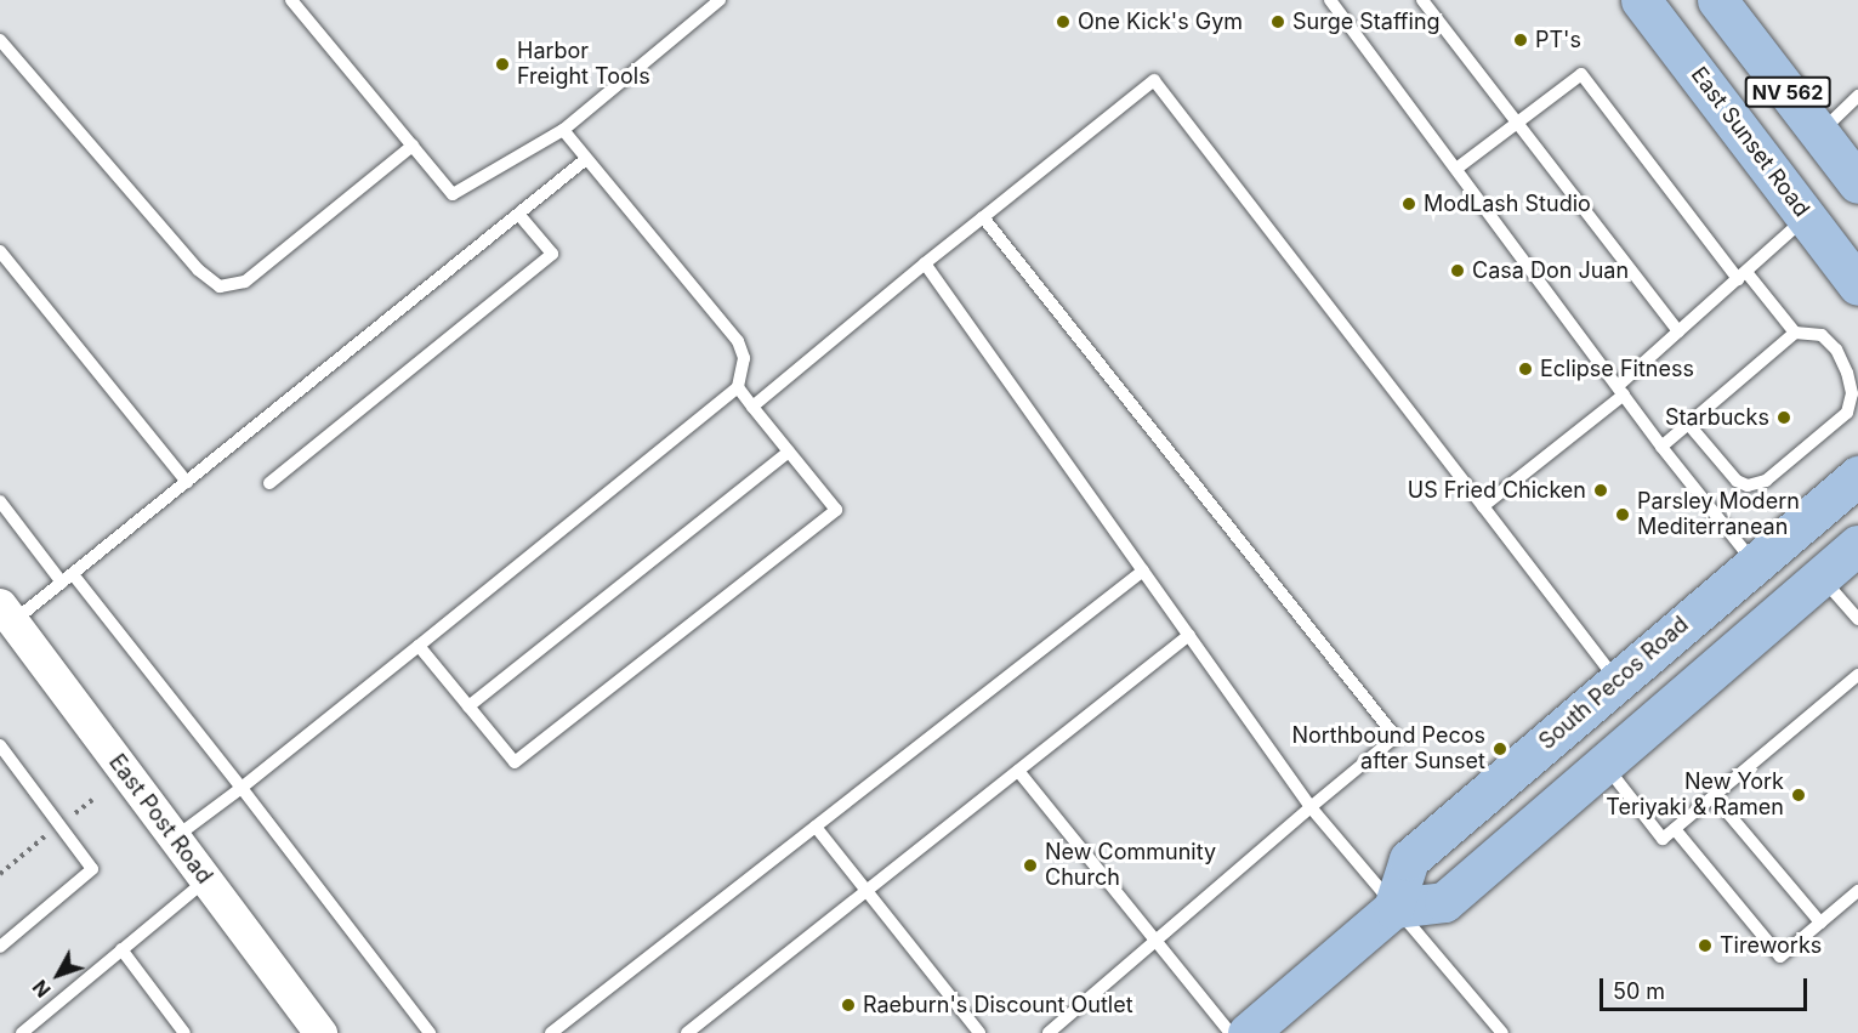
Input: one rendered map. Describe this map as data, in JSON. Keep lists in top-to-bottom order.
{
  "streets": {
    "main road": ["NV 562", "East Sunset Road", "South Pecos Road"],
    "street": ["East Post Road"]
  },
  "places": [
    "One Kick's Gym",
    "Surge Staffing",
    "PT's",
    "Harbor Freight Tools",
    "ModLash Studio",
    "Casa Don Juan",
    "Eclipse Fitness",
    "Starbucks",
    "US Fried Chicken",
    "Parsley Modern Mediterranean",
    "Northbound Pecos after Sunset",
    "New York Teriyaki & Ramen",
    "New Community Church",
    "Tireworks",
    "Raeburn's Discount Outlet"
  ],
  "scale_bar": "50 m",
  "north": "bottom left"
}
